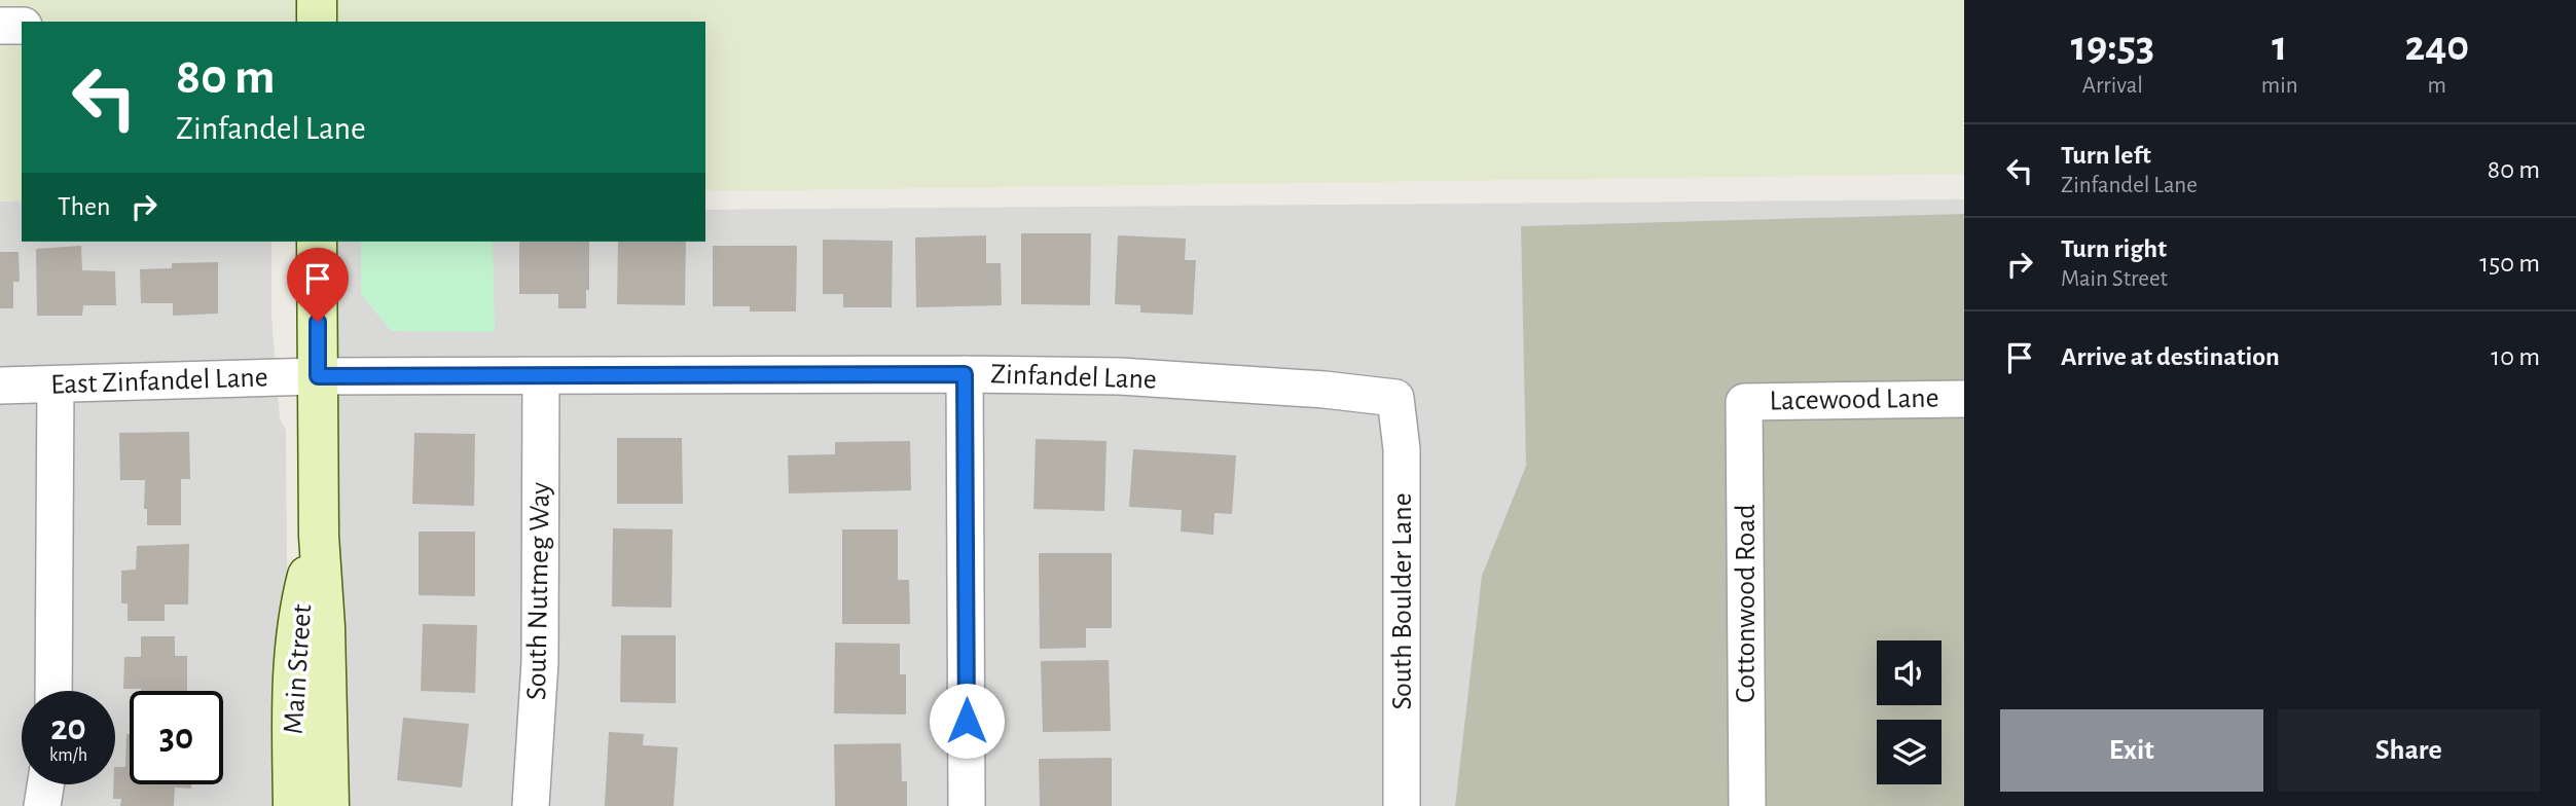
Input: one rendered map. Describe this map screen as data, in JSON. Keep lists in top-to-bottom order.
{
  "streets": {
    "street": [
      "Zinfandel Lane",
      "East Zinfandel Lane",
      "Lacewood Lane",
      "South Nutmeg Way",
      "South Boulder Lane",
      "Cottonwood Road",
      "Main Street"
    ]
  },
  "crossings": [
    ["Zinfandel Lane", "East Zinfandel Lane"],
    ["Zinfandel Lane", "South Nutmeg Way"],
    ["Zinfandel Lane", "South Boulder Lane"],
    ["Zinfandel Lane", "Main Street"],
    ["East Zinfandel Lane", "Main Street"],
    ["Lacewood Lane", "Cottonwood Road"]
  ],
  "page": {
    "eta": [
      "19:53",
      "Arrival",
      "1",
      "min",
      "240",
      "m"
    ],
    "turn": ["80 m", "Zinfandel Lane"],
    "list": [
      {
        "name": "Turn left",
        "note": "Zinfandel Lane",
        "value": "80 m"
      },
      {
        "name": "Turn right",
        "note": "Main Street",
        "value": "150 m"
      },
      {
        "name": "Arrive at destination",
        "value": "10 m"
      }
    ],
    "then": "Then",
    "speed": "20 km/h",
    "limit": "30",
    "buttons": ["Exit", "Share"]
  }
}
